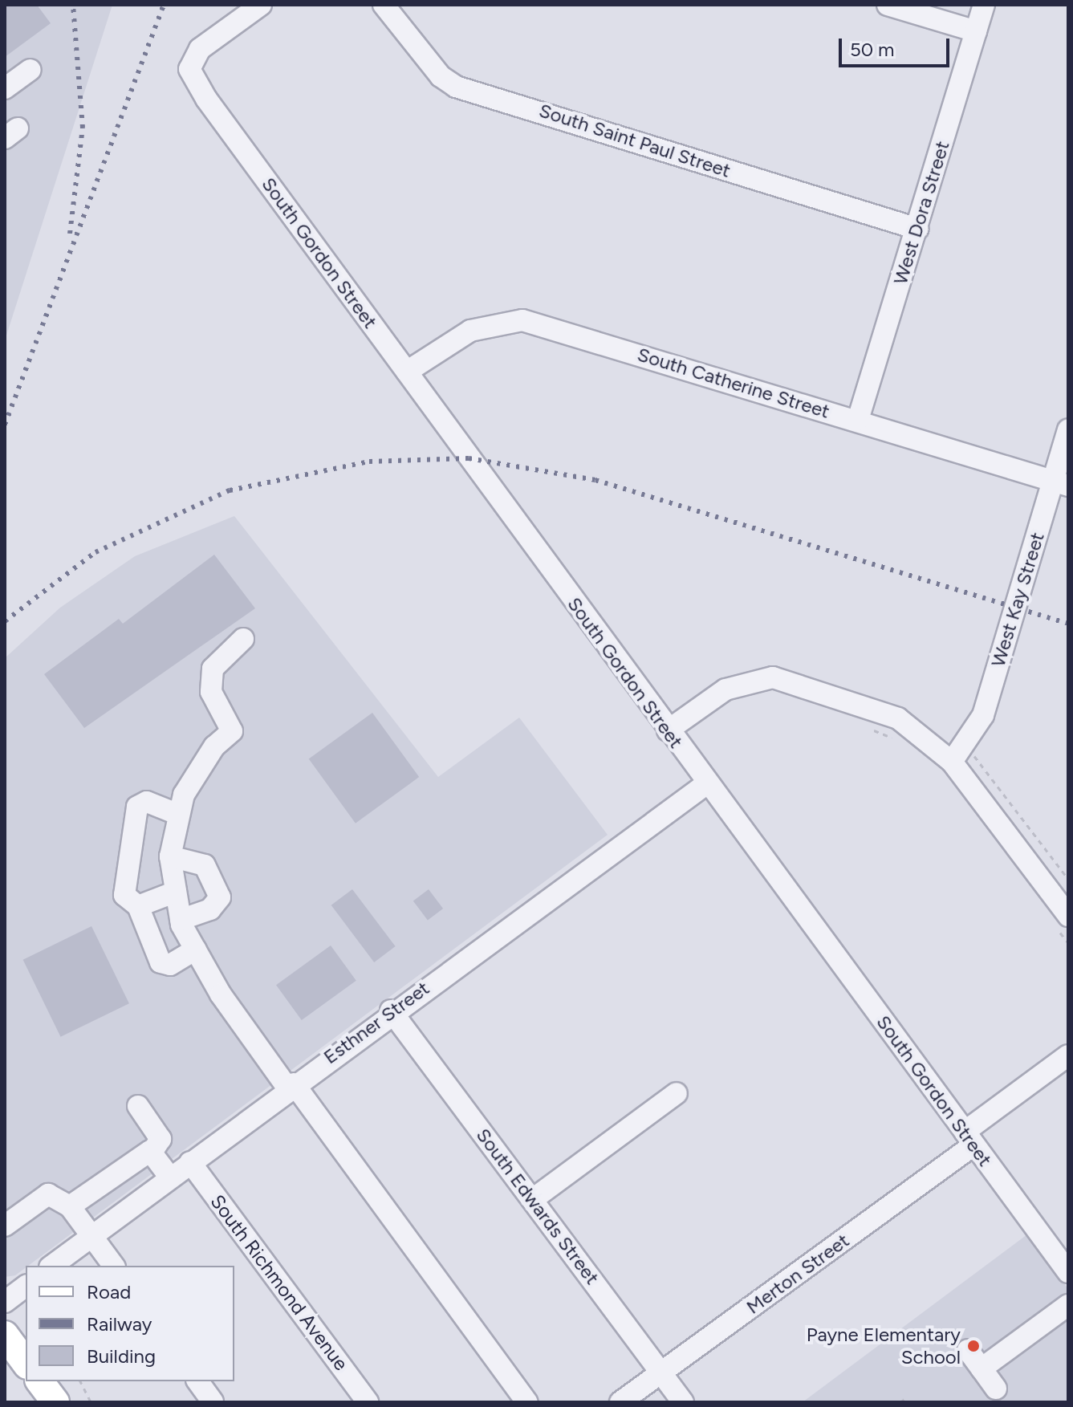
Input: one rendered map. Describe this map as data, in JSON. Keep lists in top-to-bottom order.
{
  "streets": {
    "street": [
      "South Saint Paul Street",
      "West Dora Street",
      "South Gordon Street",
      "South Catherine Street",
      "West Kay Street",
      "Esthner Street",
      "South Edwards Street",
      "Merton Street",
      "South Richmond Avenue"
    ]
  },
  "crossings": [
    ["South Saint Paul Street", "West Dora Street"],
    ["West Dora Street", "South Catherine Street"],
    ["South Gordon Street", "South Catherine Street"],
    ["South Gordon Street", "Esthner Street"],
    ["South Gordon Street", "Merton Street"],
    ["South Catherine Street", "West Kay Street"],
    ["Esthner Street", "South Edwards Street"],
    ["Esthner Street", "South Richmond Avenue"],
    ["South Edwards Street", "Merton Street"]
  ],
  "places": ["Payne Elementary School"],
  "legend": ["Road", "Railway", "Building"],
  "scale_bar": "50 m"
}
